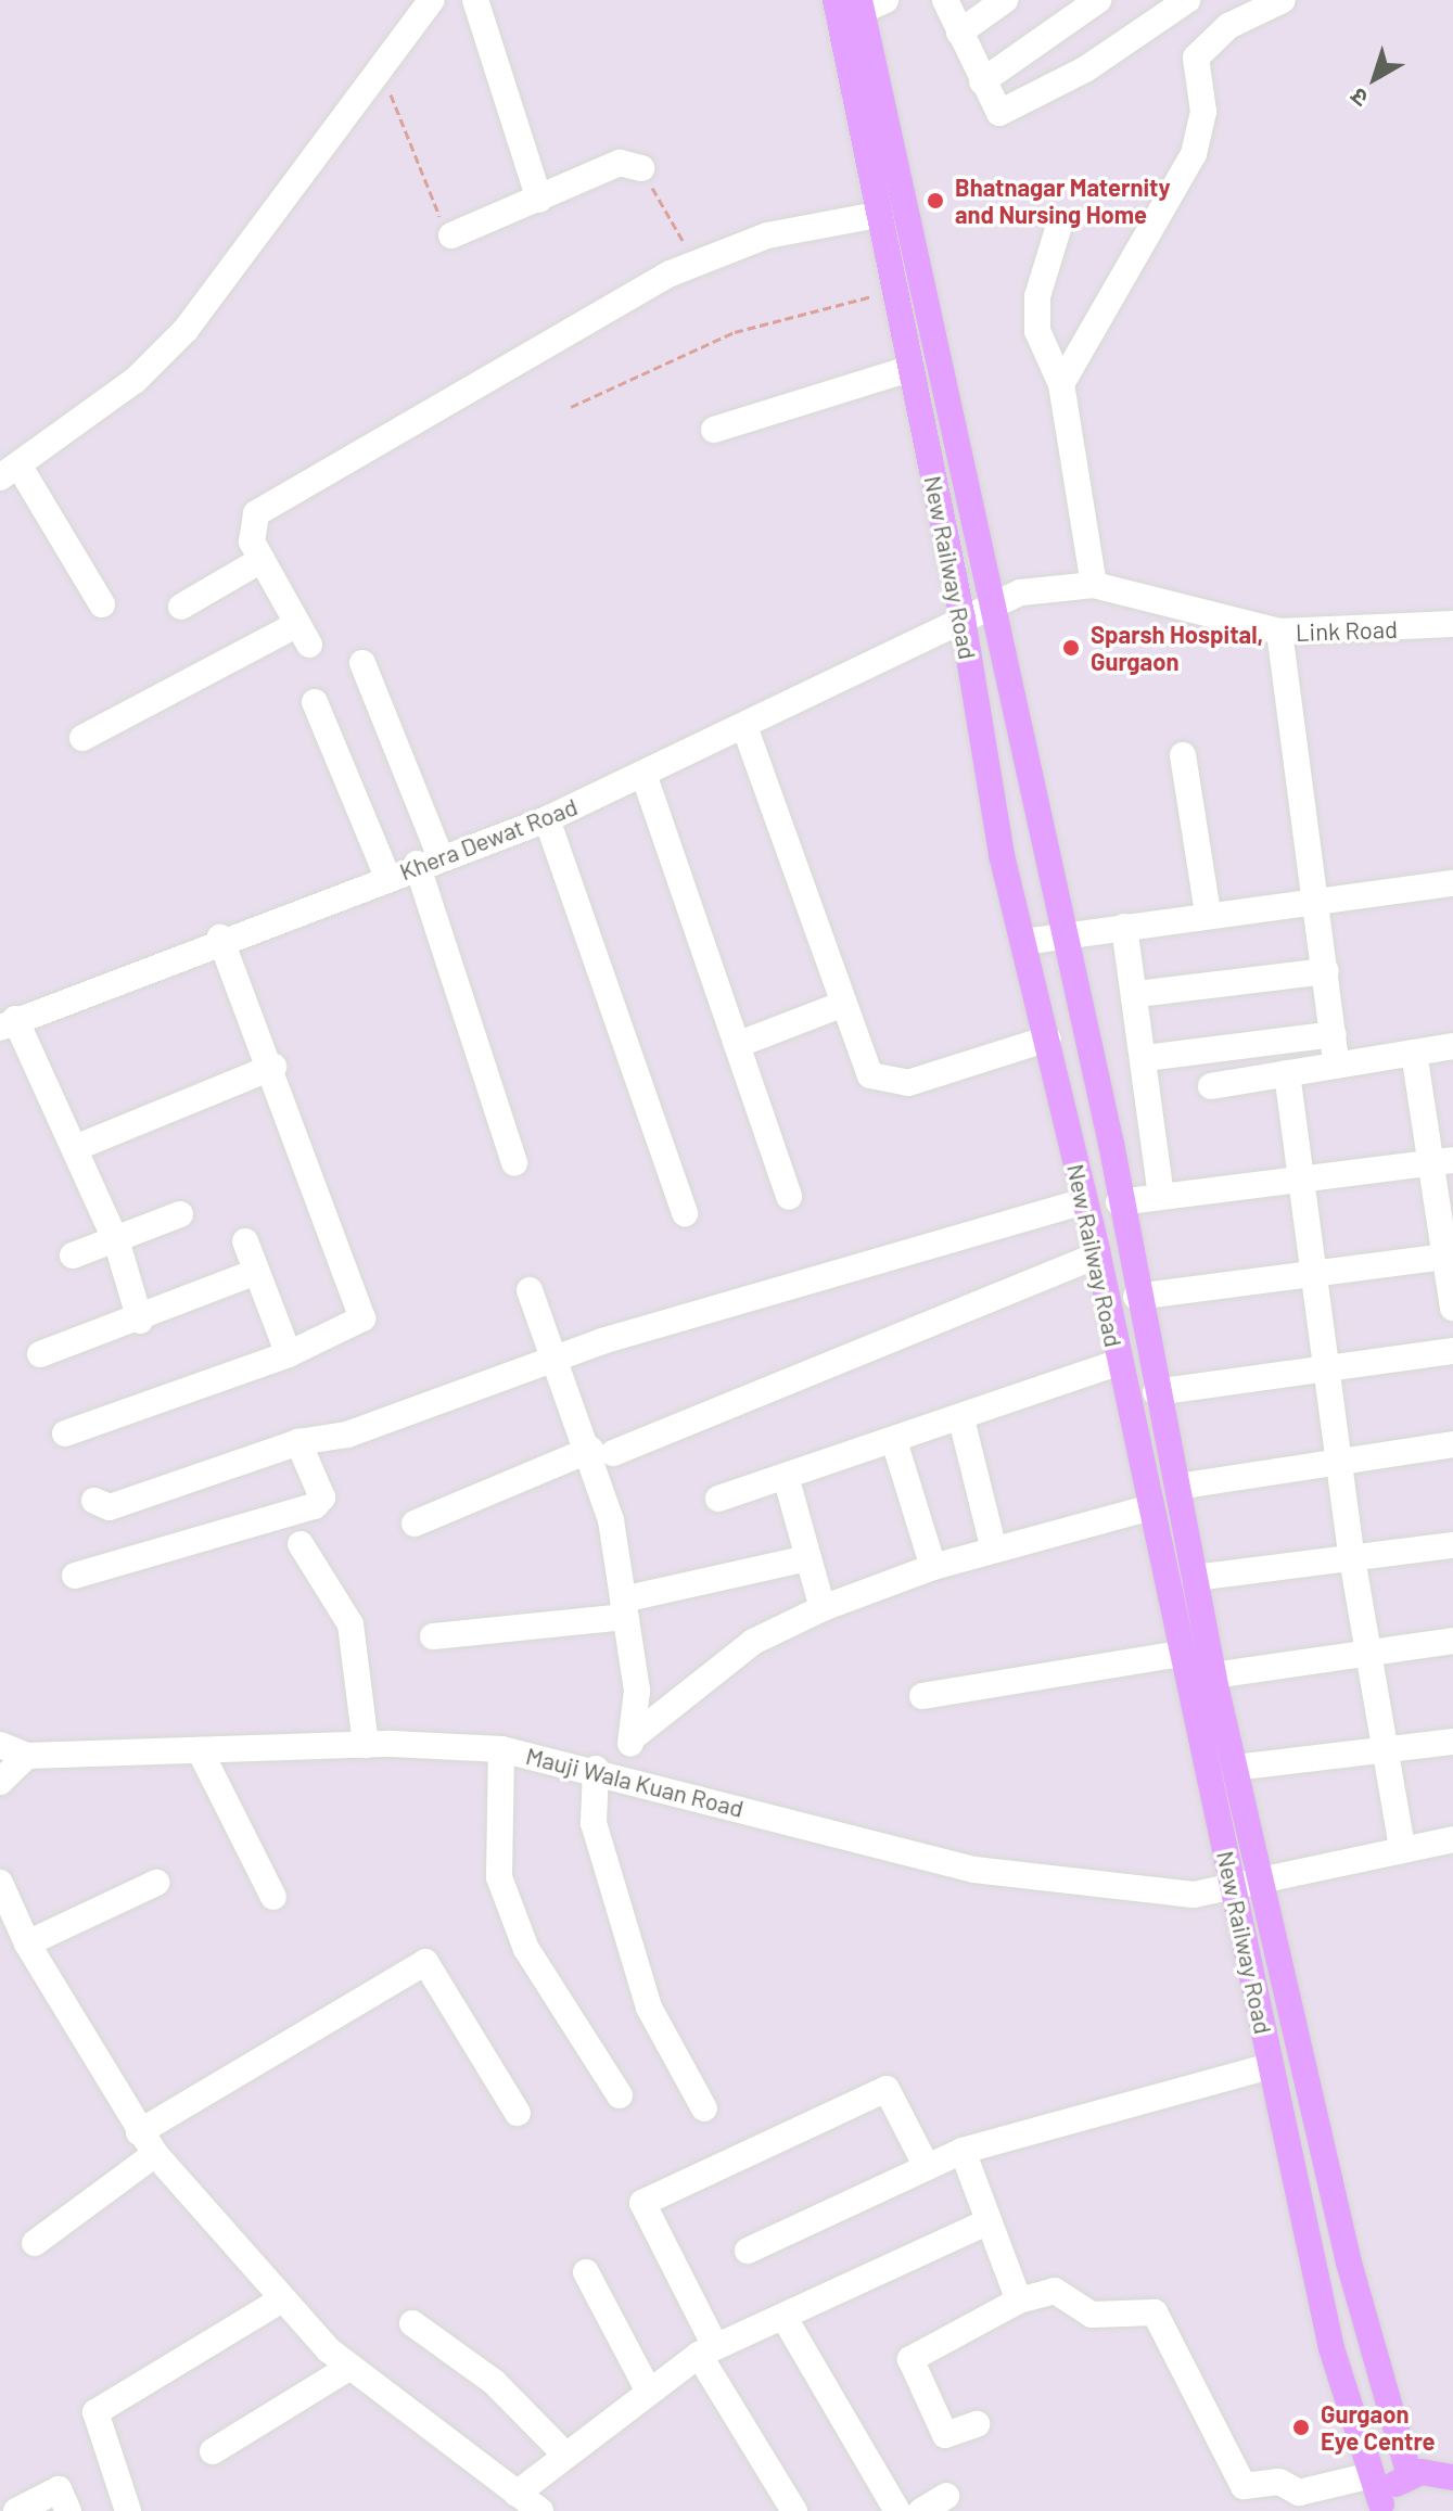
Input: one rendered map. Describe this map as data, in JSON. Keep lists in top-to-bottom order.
{
  "streets": {
    "main road": ["New Railway Road"],
    "street": ["Link Road", "Khera Dewat Road", "Mauji Wala Kuan Road"]
  },
  "crossings": [
    ["New Railway Road", "Link Road"],
    ["New Railway Road", "Khera Dewat Road"],
    ["New Railway Road", "Mauji Wala Kuan Road"],
    ["Link Road", "Khera Dewat Road"]
  ],
  "places": ["Bhatnagar Maternity and Nursing Home", "Sparsh Hospital, Gurgaon", "Gurgaon Eye Centre"],
  "north": "bottom left"
}
